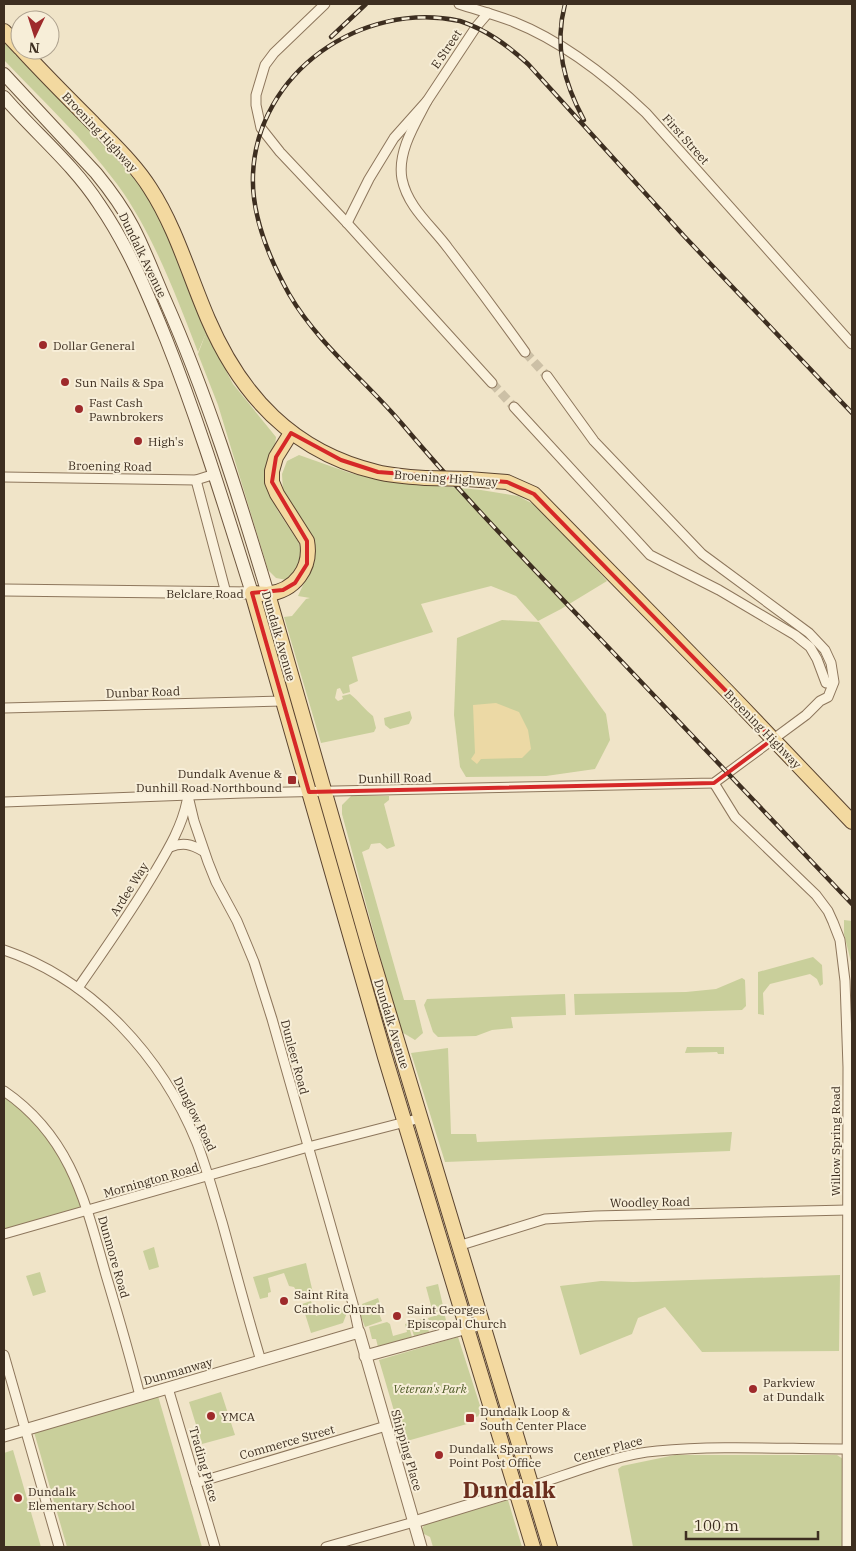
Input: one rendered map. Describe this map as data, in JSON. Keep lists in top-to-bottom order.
{
  "streets": {
    "main road": ["Broening Highway", "Dundalk Avenue", "Belclare Road"],
    "street": [
      "E Street",
      "First Street",
      "Broening Road",
      "Dunbar Road",
      "Dunhill Road",
      "Ardee Way",
      "Dunleer Road",
      "Dunglow Road",
      "Willow Spring Road",
      "Mornington Road",
      "Woodley Road",
      "Dunmore Road",
      "Dunmanway",
      "Commerce Street",
      "Center Place",
      "Shipping Place",
      "Trading Place"
    ]
  },
  "crossings": [
    ["E Street", "First Street"],
    ["Broening Highway", "Belclare Road"],
    ["Dundalk Avenue", "Broening Road"],
    ["Dundalk Avenue", "Belclare Road"],
    ["Dundalk Avenue", "Dunbar Road"],
    ["Dundalk Avenue", "Dunhill Road"],
    ["Dundalk Avenue", "Mornington Road"],
    ["Dundalk Avenue", "Woodley Road"],
    ["Dundalk Avenue", "Center Place"],
    ["Dunhill Road", "Ardee Way"],
    ["Dunhill Road", "Dunleer Road"],
    ["Dunhill Road", "Willow Spring Road"],
    ["Ardee Way", "Dunleer Road"],
    ["Ardee Way", "Dunglow Road"],
    ["Dunleer Road", "Mornington Road"],
    ["Dunleer Road", "Dunmanway"],
    ["Dunleer Road", "Shipping Place"],
    ["Dunglow Road", "Mornington Road"],
    ["Dunglow Road", "Dunmanway"],
    ["Willow Spring Road", "Woodley Road"],
    ["Willow Spring Road", "Center Place"],
    ["Mornington Road", "Dunmore Road"],
    ["Dunmore Road", "Dunmanway"],
    ["Dunmanway", "Shipping Place"],
    ["Dunmanway", "Trading Place"],
    ["Commerce Street", "Shipping Place"],
    ["Commerce Street", "Trading Place"],
    ["Center Place", "Shipping Place"]
  ],
  "districts": ["Dundalk"],
  "parks": ["Veteran's Park"],
  "places": {
    "other": [
      "Dollar General",
      "Sun Nails & Spa",
      "Fast Cash Pawnbrokers",
      "High's",
      "Saint Rita Catholic Church",
      "Saint Georges Episcopal Church",
      "Parkview at Dundalk",
      "YMCA",
      "Dundalk Sparrows Point Post Office",
      "Dundalk Elementary School"
    ],
    "transit": ["Dundalk Avenue & Dunhill Road Northbound", "Dundalk Loop & South Center Place"]
  },
  "scale_bar": "100 m",
  "north": "bottom"
}
